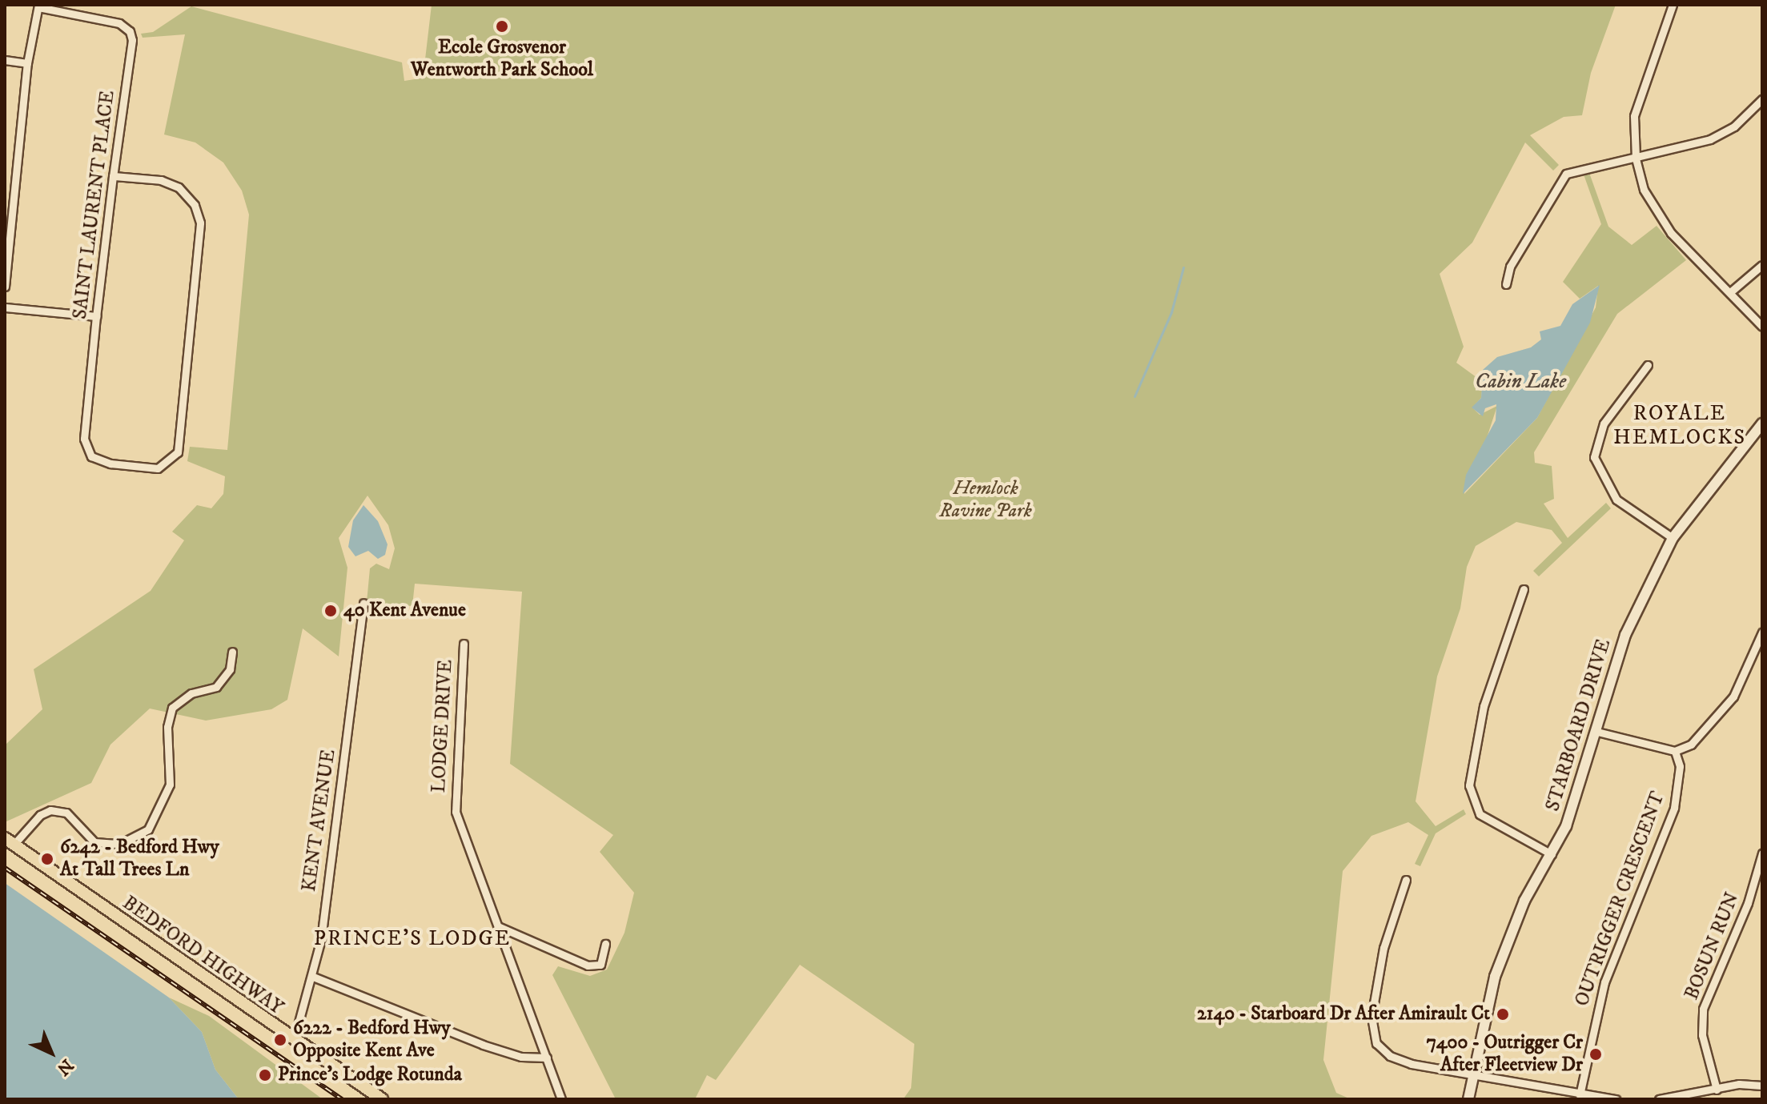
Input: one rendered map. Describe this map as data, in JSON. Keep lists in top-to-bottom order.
{
  "streets": {
    "main road": ["BEDFORD HIGHWAY"],
    "street": [
      "SAINT LAURENT PLACE",
      "STARBOARD DRIVE",
      "LODGE DRIVE",
      "KENT AVENUE",
      "OUTRIGGER CRESCENT",
      "BOSUN RUN"
    ]
  },
  "crossings": [
    ["KENT AVENUE", "BEDFORD HIGHWAY"]
  ],
  "districts": ["ROYALE HEMLOCKS", "PRINCE'S LODGE"],
  "water": ["Cabin Lake"],
  "parks": ["Hemlock Ravine Park"],
  "places": [
    "Ecole Grosvenor Wentworth Park School",
    "40 Kent Avenue",
    "6242 - Bedford Hwy At Tall Trees Ln",
    "2140 - Starboard Dr After Amirault Ct",
    "6222 - Bedford Hwy Opposite Kent Ave",
    "7400 - Outrigger Cr After Fleetview Dr",
    "Prince's Lodge Rotunda"
  ],
  "north": "bottom right"
}
